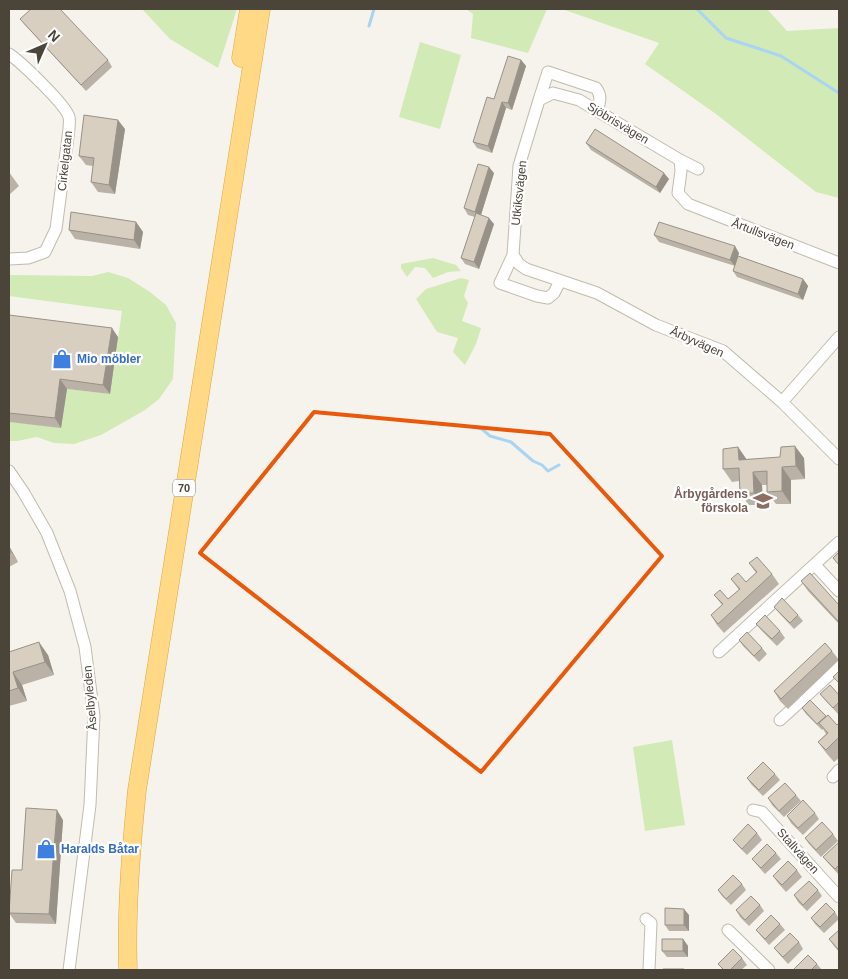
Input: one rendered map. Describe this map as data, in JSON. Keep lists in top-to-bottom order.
{
  "streets": {
    "highway": ["70"],
    "street": [
      "Sjöbrisvägen",
      "Cirkelgatan",
      "Utkiksvägen",
      "Årtullsvägen",
      "Årbyvägen",
      "Åselbyleden",
      "Stallvägen"
    ]
  },
  "crossings": [
    ["Sjöbrisvägen", "Utkiksvägen"],
    ["Sjöbrisvägen", "Årtullsvägen"],
    ["Utkiksvägen", "Årbyvägen"]
  ],
  "places": {
    "shop": ["Mio möbler", "Haralds Båtar"],
    "school or university": ["Årbygårdens förskola"]
  },
  "north": "top right"
}
